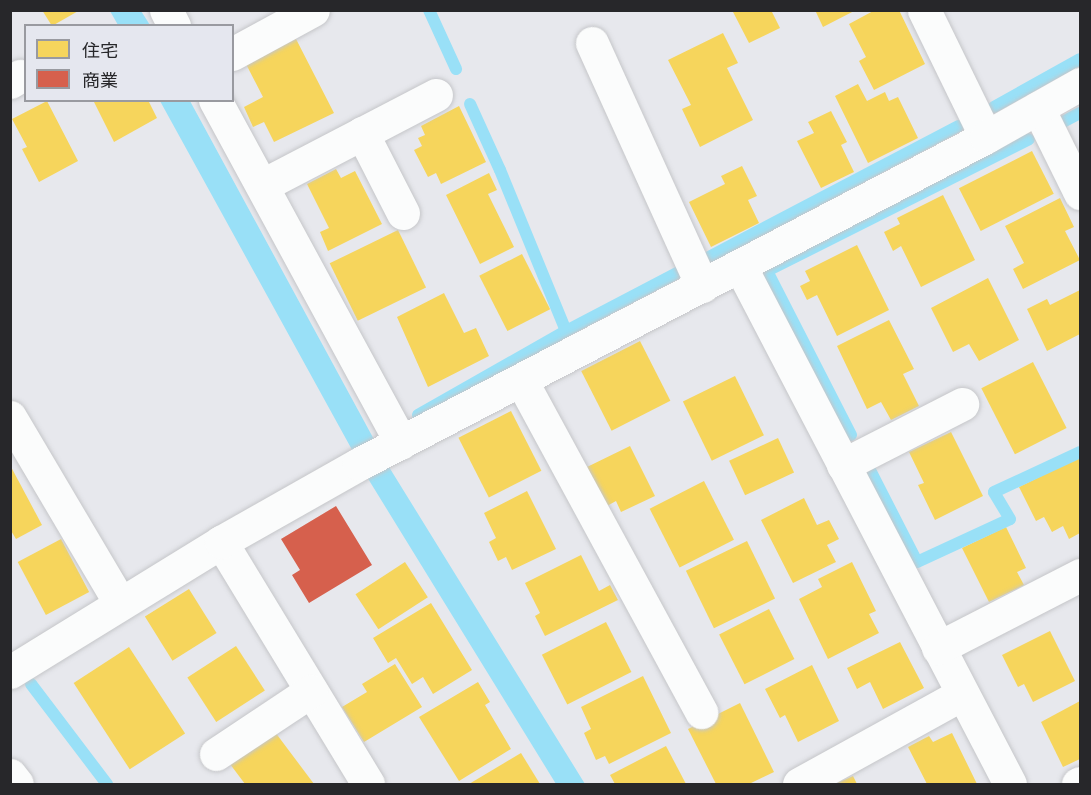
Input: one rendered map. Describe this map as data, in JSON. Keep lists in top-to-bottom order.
{
  "legend": ["住宅", "商業"]
}
